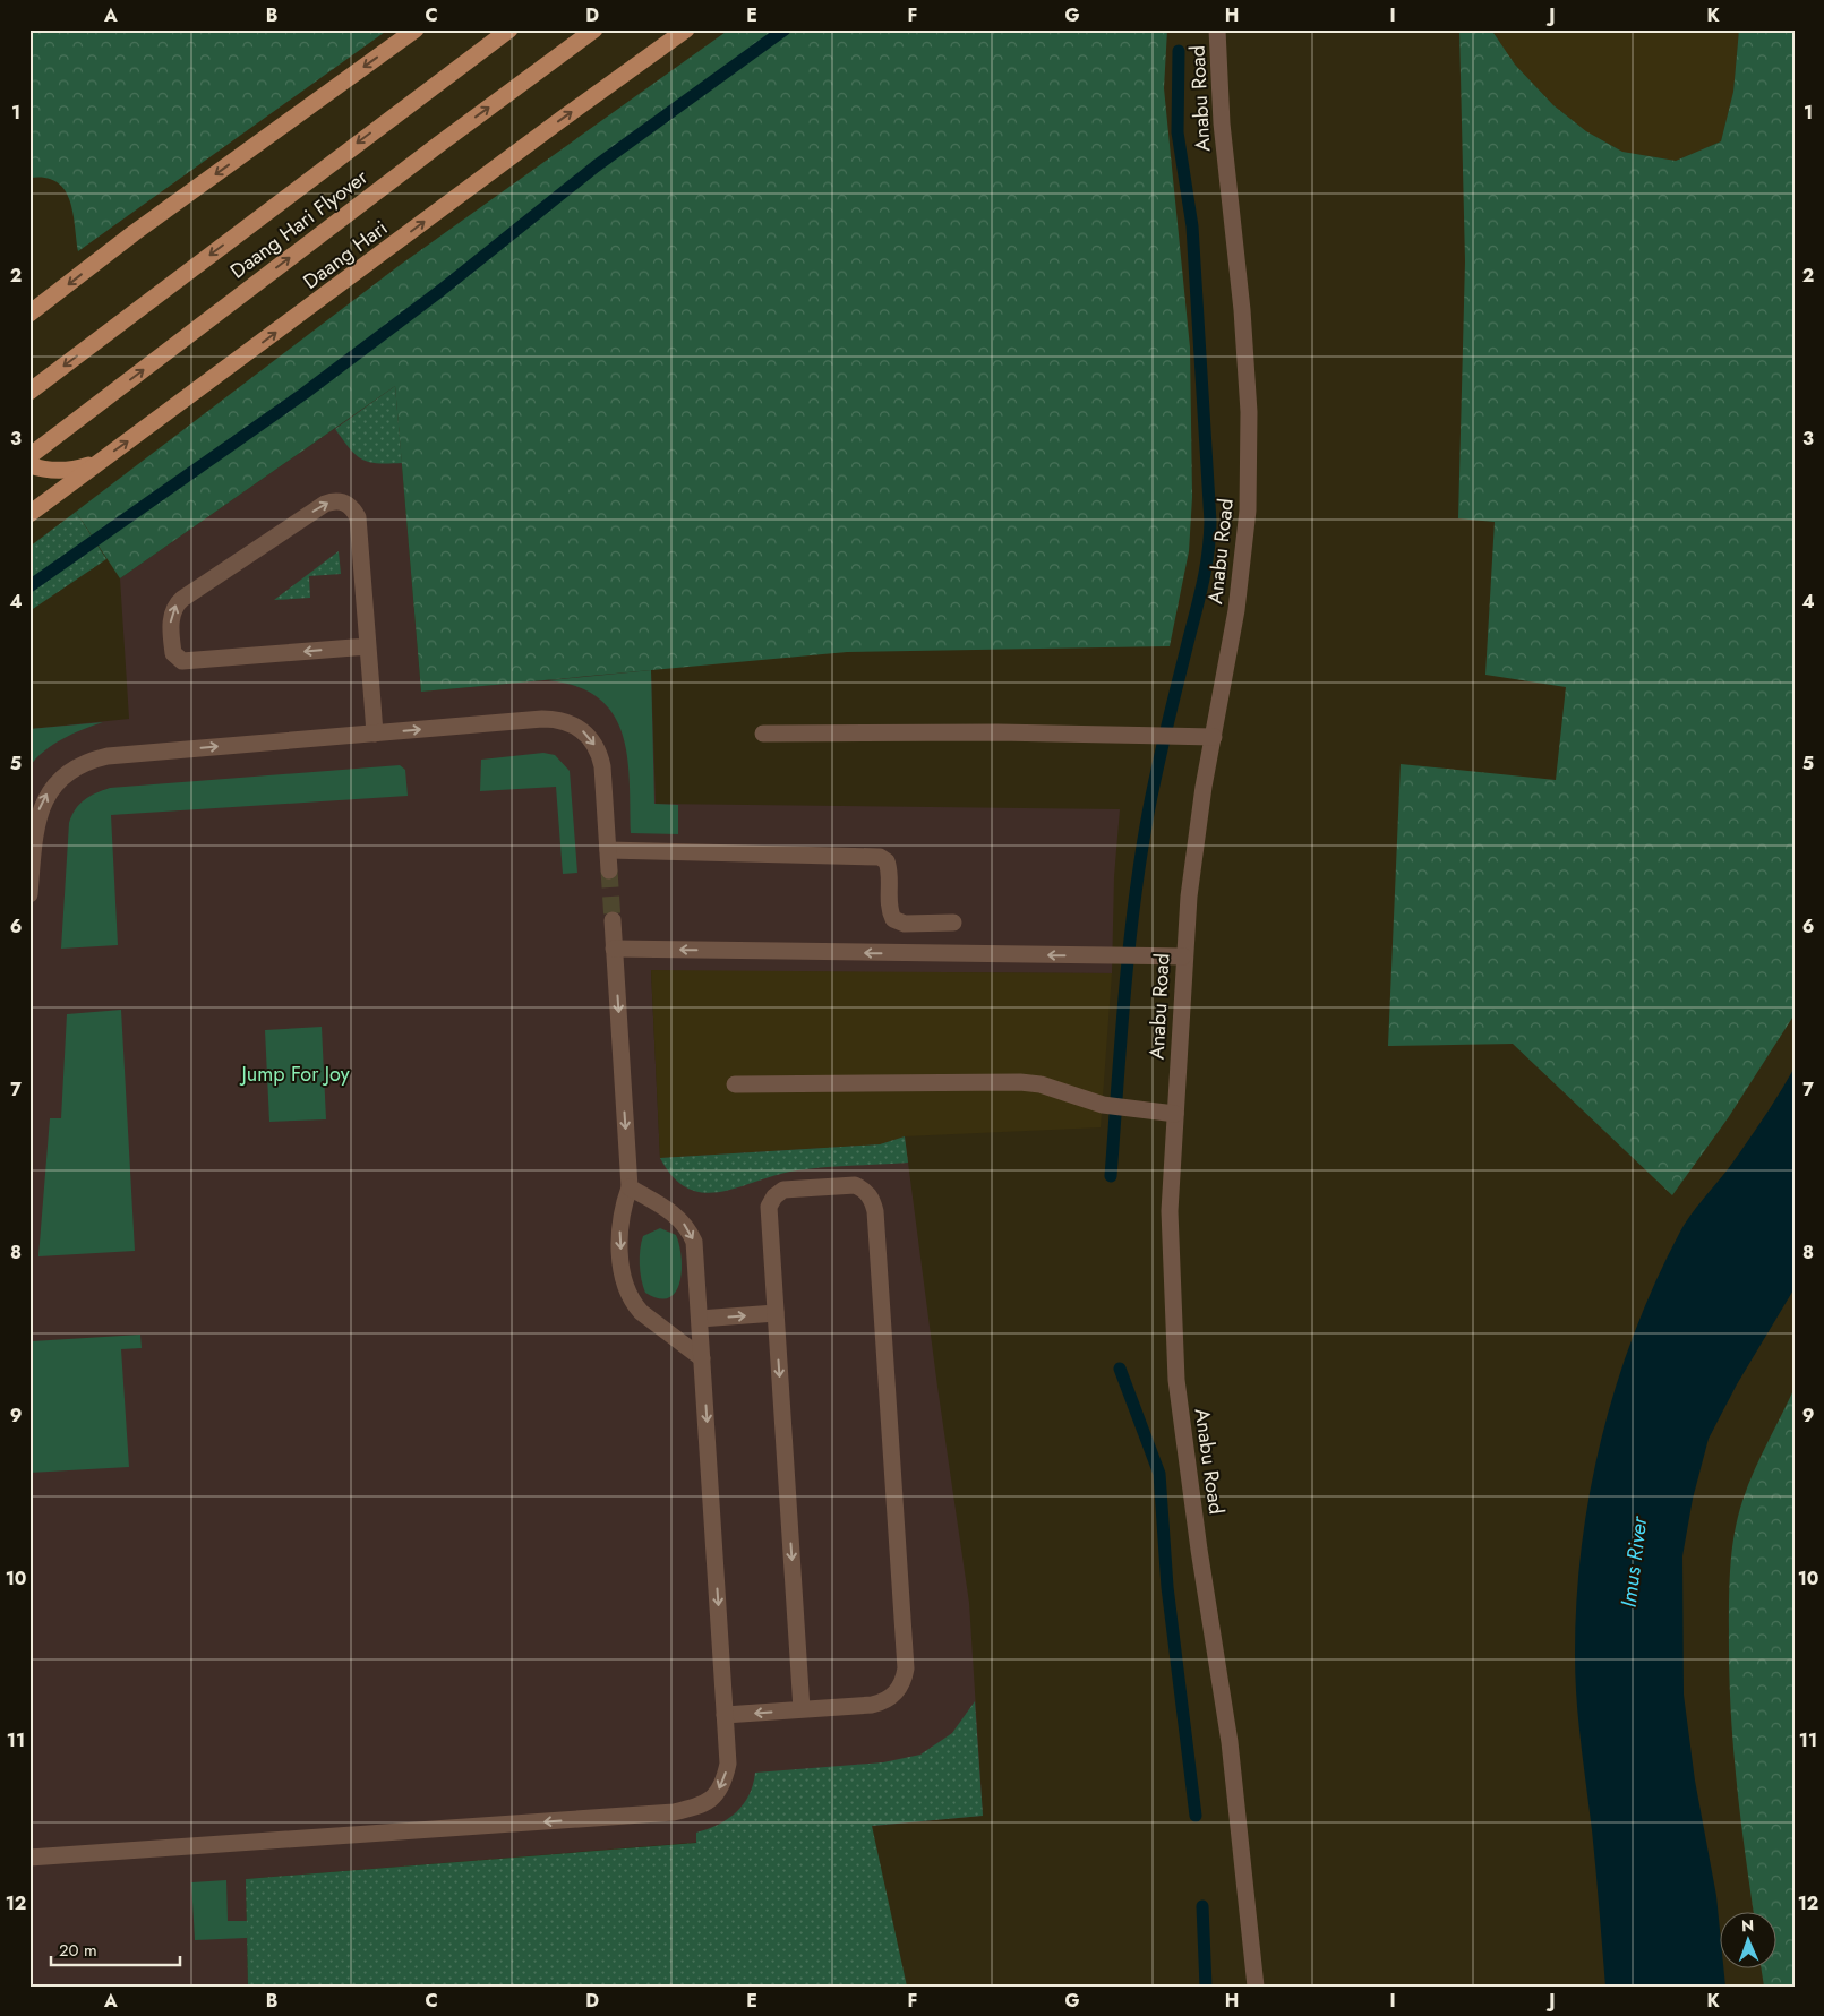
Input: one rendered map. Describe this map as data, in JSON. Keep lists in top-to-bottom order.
{
  "streets": {
    "main road": ["Daang Hari Flyover", "Daang Hari"],
    "street": ["Anabu Road"]
  },
  "one_way": ["Daang Hari"],
  "water": ["Imus River"],
  "parks": ["Jump For Joy"],
  "scale_bar": "20 m",
  "north": "top",
  "grid": {
    "columns": [
      "A",
      "B",
      "C",
      "D",
      "E",
      "F",
      "G",
      "H",
      "I",
      "J",
      "K"
    ],
    "rows": [
      "1",
      "2",
      "3",
      "4",
      "5",
      "6",
      "7",
      "8",
      "9",
      "10",
      "11",
      "12"
    ]
  }
}
